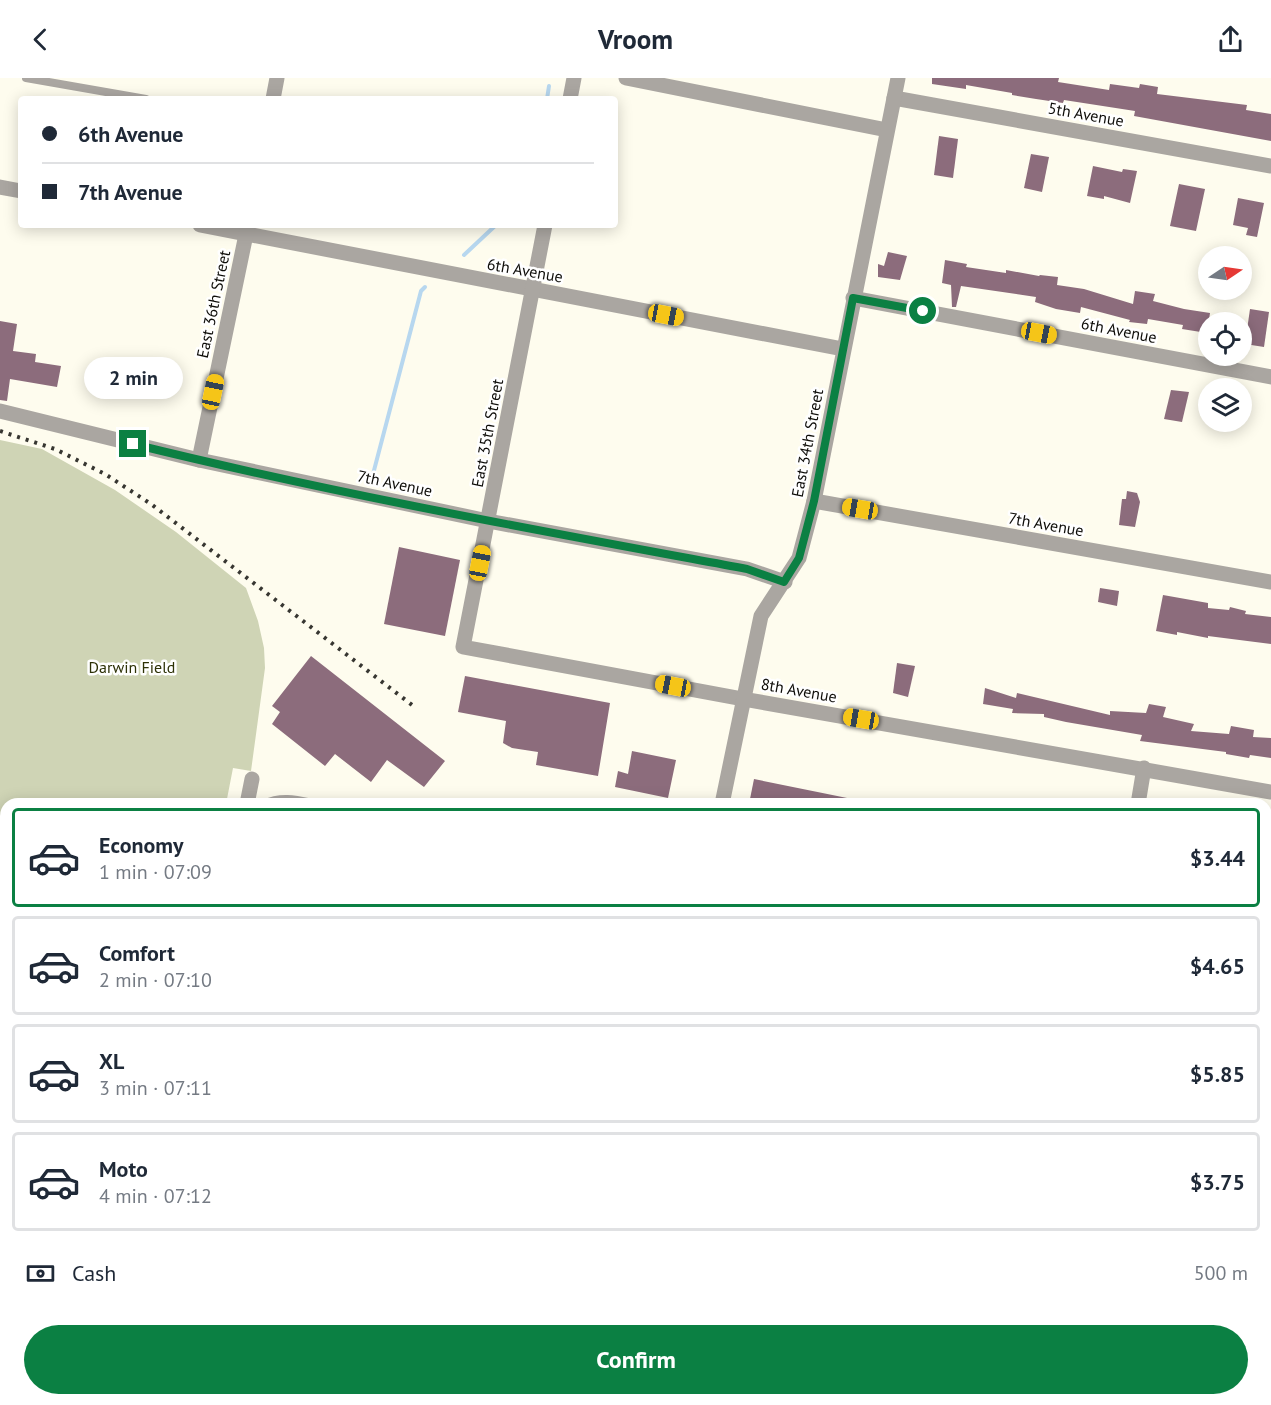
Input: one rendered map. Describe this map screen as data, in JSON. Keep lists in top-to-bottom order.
{
  "streets": {
    "street": [
      "5th Avenue",
      "6th Avenue",
      "East 36th Street",
      "East 35th Street",
      "East 34th Street",
      "7th Avenue",
      "8th Avenue"
    ]
  },
  "crossings": [
    ["5th Avenue", "East 34th Street"],
    ["6th Avenue", "East 36th Street"],
    ["6th Avenue", "East 35th Street"],
    ["6th Avenue", "East 34th Street"],
    ["East 36th Street", "7th Avenue"],
    ["East 35th Street", "7th Avenue"],
    ["East 35th Street", "8th Avenue"],
    ["East 34th Street", "7th Avenue"],
    ["East 34th Street", "8th Avenue"]
  ],
  "parks": ["Darwin Field"],
  "north": "right",
  "page": {
    "header": "Vroom",
    "banner": ["6th Avenue", "7th Avenue"],
    "bubble": "2 min",
    "list": [
      {
        "name": "Economy",
        "note": "1 min · 07:09",
        "value": "$3.44"
      },
      {
        "name": "Comfort",
        "note": "2 min · 07:10",
        "value": "$4.65"
      },
      {
        "name": "XL",
        "note": "3 min · 07:11",
        "value": "$5.85"
      },
      {
        "name": "Moto",
        "note": "4 min · 07:12",
        "value": "$3.75"
      }
    ],
    "pay": ["Cash", "500 m"],
    "buttons": "Confirm"
  }
}
